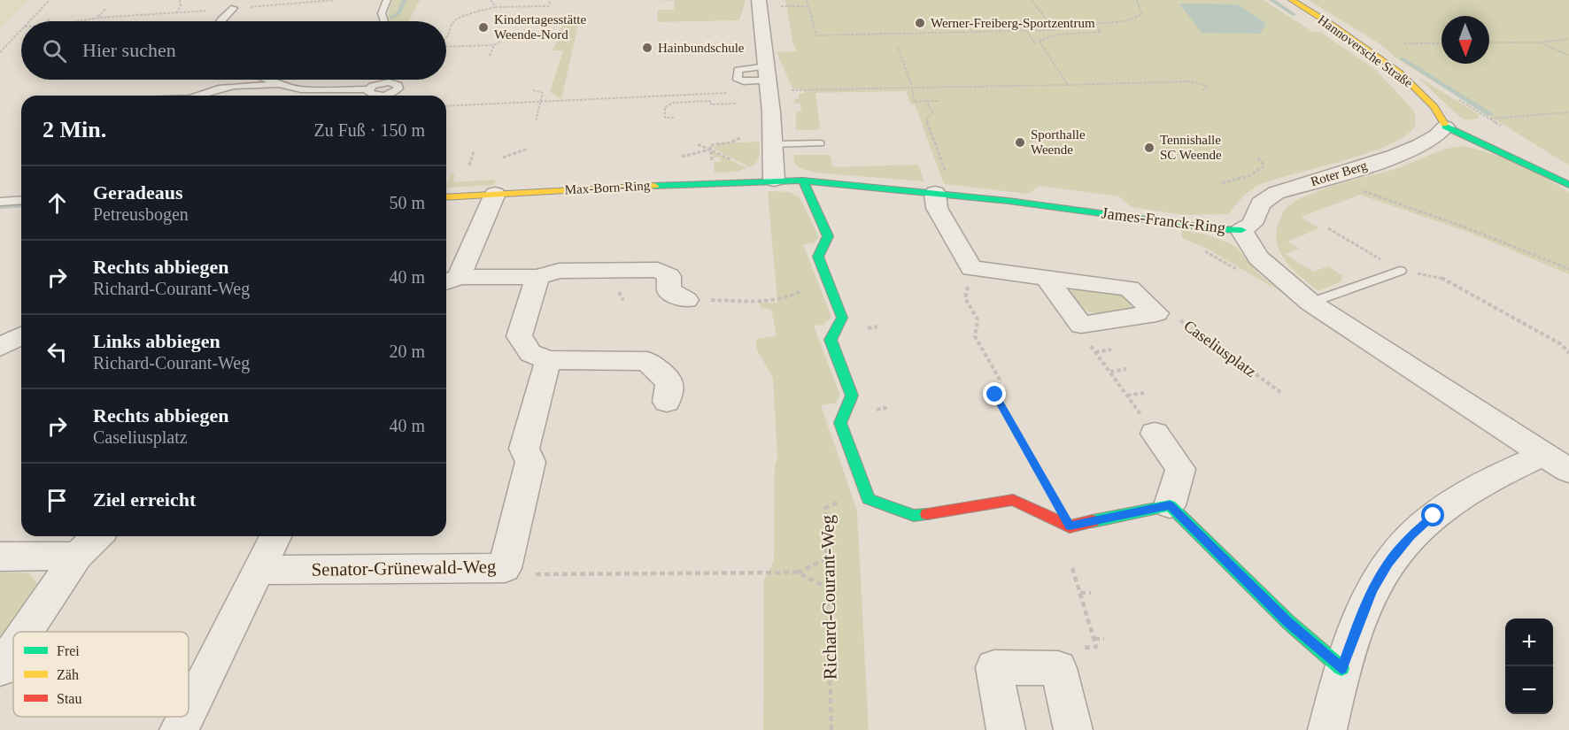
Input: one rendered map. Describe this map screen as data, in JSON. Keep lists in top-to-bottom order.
{
  "streets": {
    "street": [
      "Hannoversche Straße",
      "Roter Berg",
      "Max-Born-Ring",
      "James-Franck-Ring",
      "Senator-Grünewald-Weg"
    ],
    "path": ["Caseliusplatz", "Richard-Courant-Weg"]
  },
  "crossings": [
    ["Hannoversche Straße", "Roter Berg"],
    ["Roter Berg", "James-Franck-Ring"],
    ["Max-Born-Ring", "James-Franck-Ring"]
  ],
  "places": [
    "Werner-Freiberg-Sportzentrum",
    "Kindertagesstätte Weende-Nord",
    "Hainbundschule",
    "Sporthalle Weende",
    "Tennishalle SC Weende"
  ],
  "legend": ["Frei", "Zäh", "Stau"],
  "north": "bottom",
  "page": {
    "search": "Hier suchen",
    "heading": ["2 Min.", "Zu Fuß · 150 m"],
    "list": [
      ["Geradeaus", "Petreusbogen", "50 m"],
      ["Rechts abbiegen", "Richard-Courant-Weg", "40 m"],
      ["Links abbiegen", "Richard-Courant-Weg", "20 m"],
      ["Rechts abbiegen", "Caseliusplatz", "40 m"],
      "Ziel erreicht"
    ],
    "map_buttons": ["+", "−"]
  }
}
